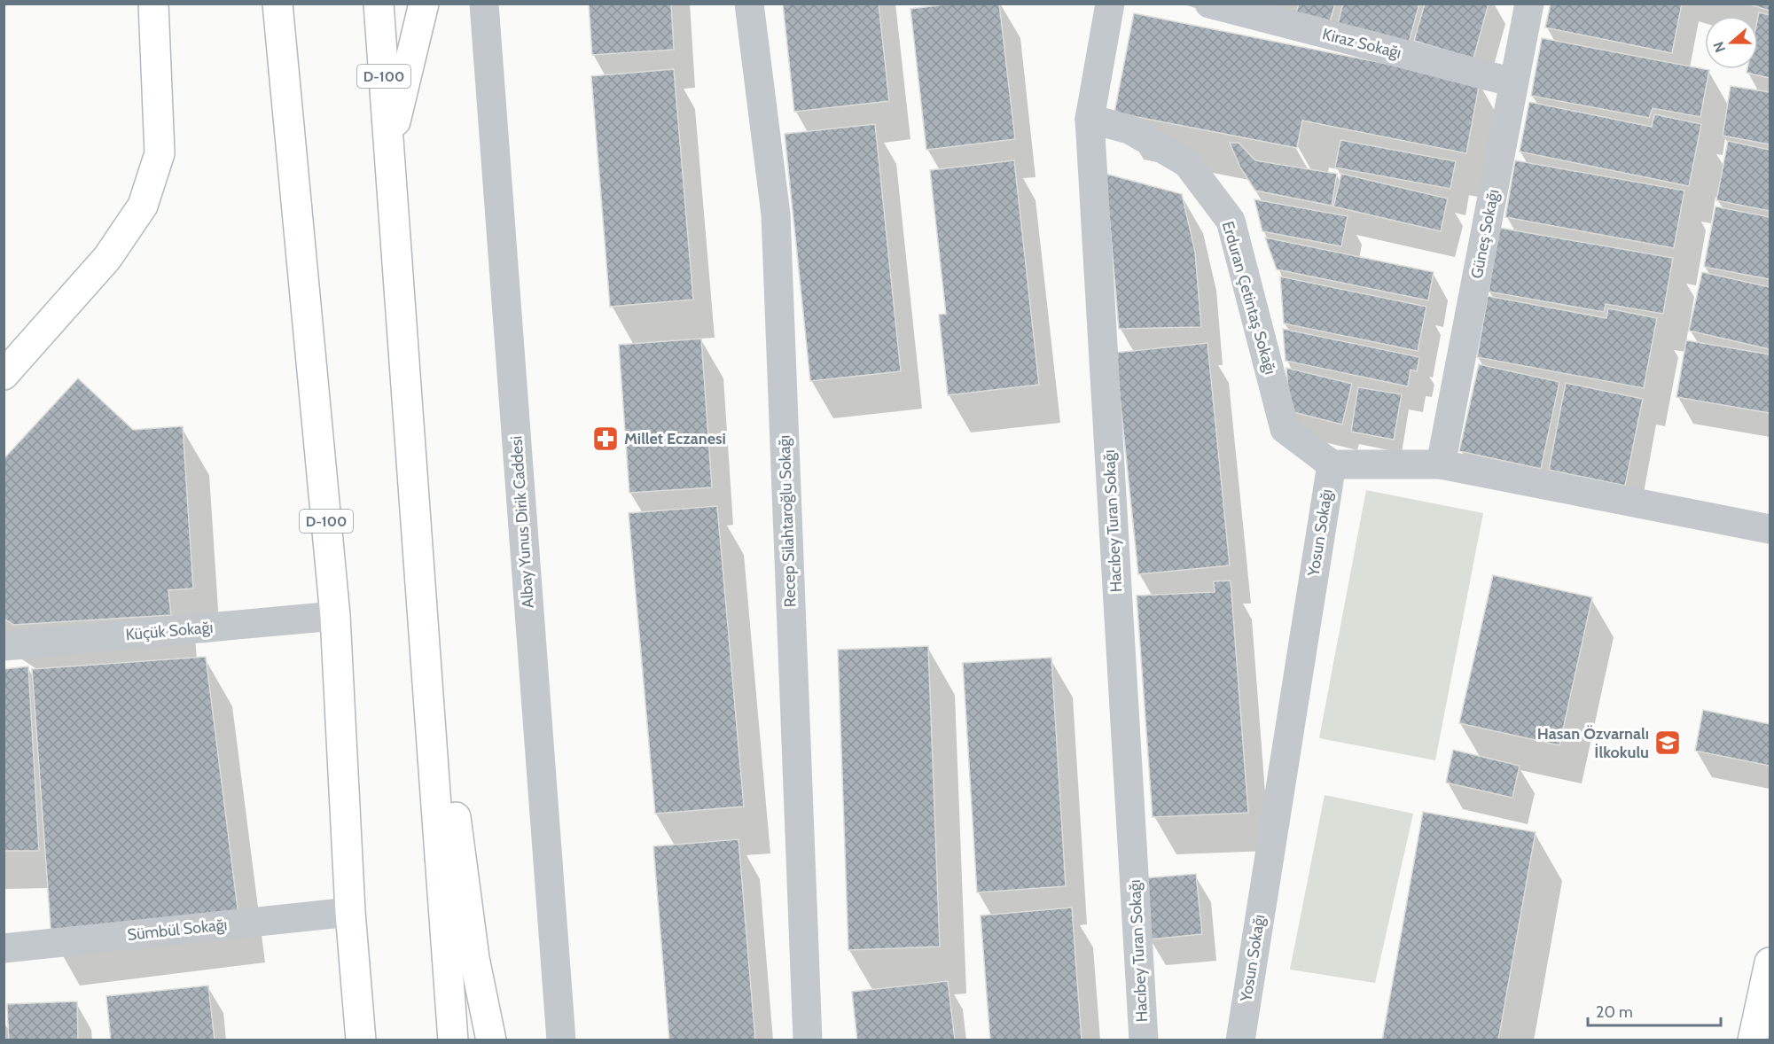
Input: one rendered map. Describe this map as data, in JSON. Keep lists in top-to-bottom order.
{
  "streets": {
    "main road": ["D-100"],
    "street": [
      "Kiraz Sokağı",
      "Güneş Sokağı",
      "Erduran Çetintaş Sokağı",
      "Recep Silahtaroğlu Sokağı",
      "Hacıbey Turan Sokağı",
      "Albay Yunus Dirik Caddesi",
      "Yosun Sokağı",
      "Küçük Sokağı",
      "Sümbül Sokağı"
    ]
  },
  "crossings": [
    ["Kiraz Sokağı", "Güneş Sokağı"],
    ["D-100", "Küçük Sokağı"],
    ["D-100", "Sümbül Sokağı"],
    ["Erduran Çetintaş Sokağı", "Hacıbey Turan Sokağı"],
    ["Erduran Çetintaş Sokağı", "Yosun Sokağı"]
  ],
  "places": {
    "pharmacy": ["Millet Eczanesi"],
    "school or university": ["Hasan Özvarnalı İlkokulu"]
  },
  "scale_bar": "20 m",
  "north": "left"
}
